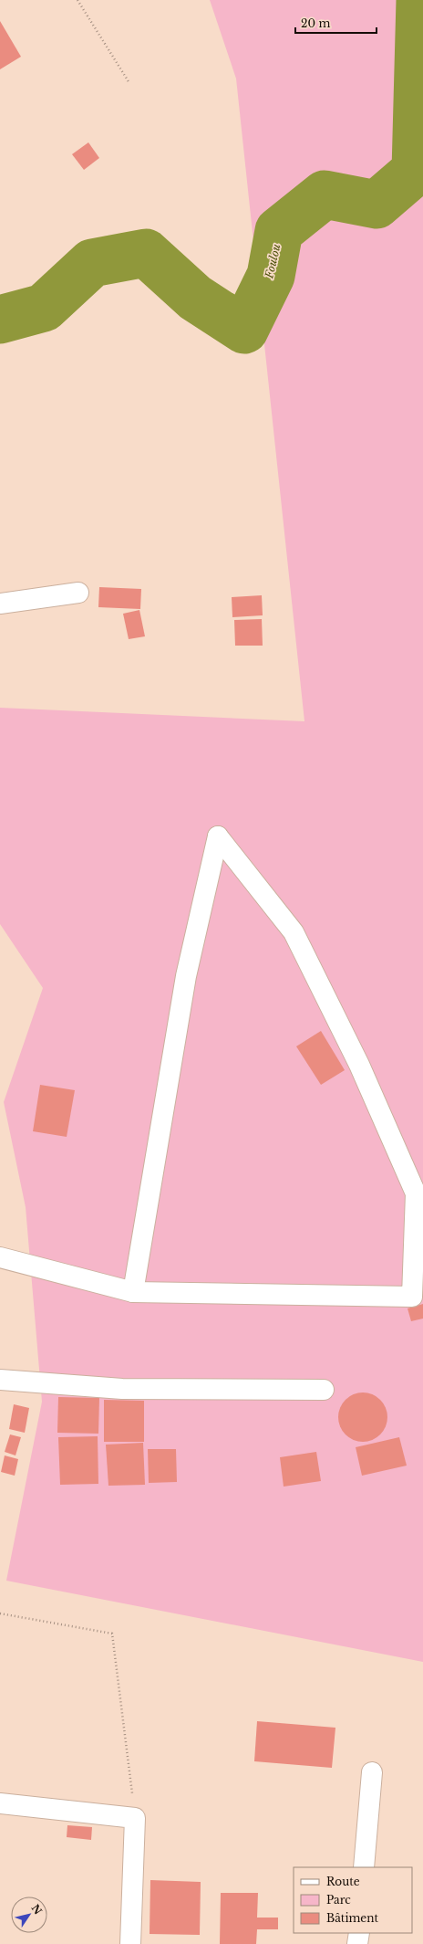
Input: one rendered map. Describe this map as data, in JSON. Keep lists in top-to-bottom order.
{
  "water": ["Foulou"],
  "legend": ["Route", "Parc", "Bâtiment"],
  "scale_bar": "20 m",
  "north": "top right"
}
